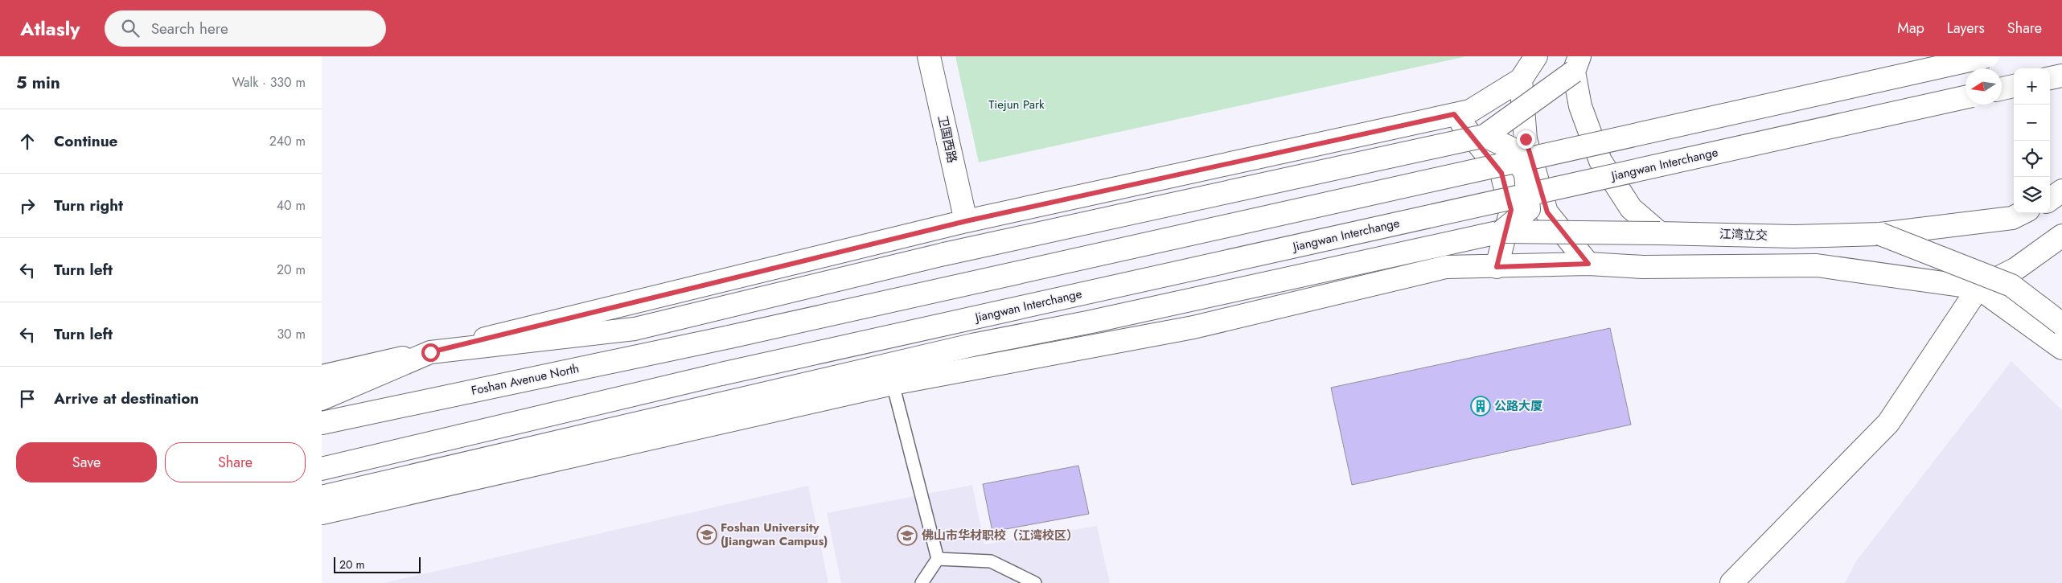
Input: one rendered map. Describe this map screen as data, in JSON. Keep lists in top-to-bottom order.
{
  "streets": {
    "main road": [
      "卫国西路",
      "Jiangwan Interchange",
      "江湾立交",
      "Foshan Avenue North"
    ]
  },
  "parks": ["Tiejun Park"],
  "places": {
    "building": ["公路大厦"],
    "school or university": ["Foshan University (Jiangwan Campus)", "佛山市华材职校（江湾校区）"]
  },
  "scale_bar": "20 m",
  "north": "left",
  "page": {
    "header": "Atlasly",
    "search": "Search here",
    "nav": ["Map", "Layers", "Share"],
    "heading": ["5 min", "Walk · 330 m"],
    "map_buttons": ["+", "−"],
    "list": [
      ["Continue", "240 m"],
      ["Turn right", "40 m"],
      ["Turn left", "20 m"],
      ["Turn left", "30 m"],
      "Arrive at destination"
    ],
    "buttons": ["Save", "Share"],
    "scale": "20 m"
  }
}
